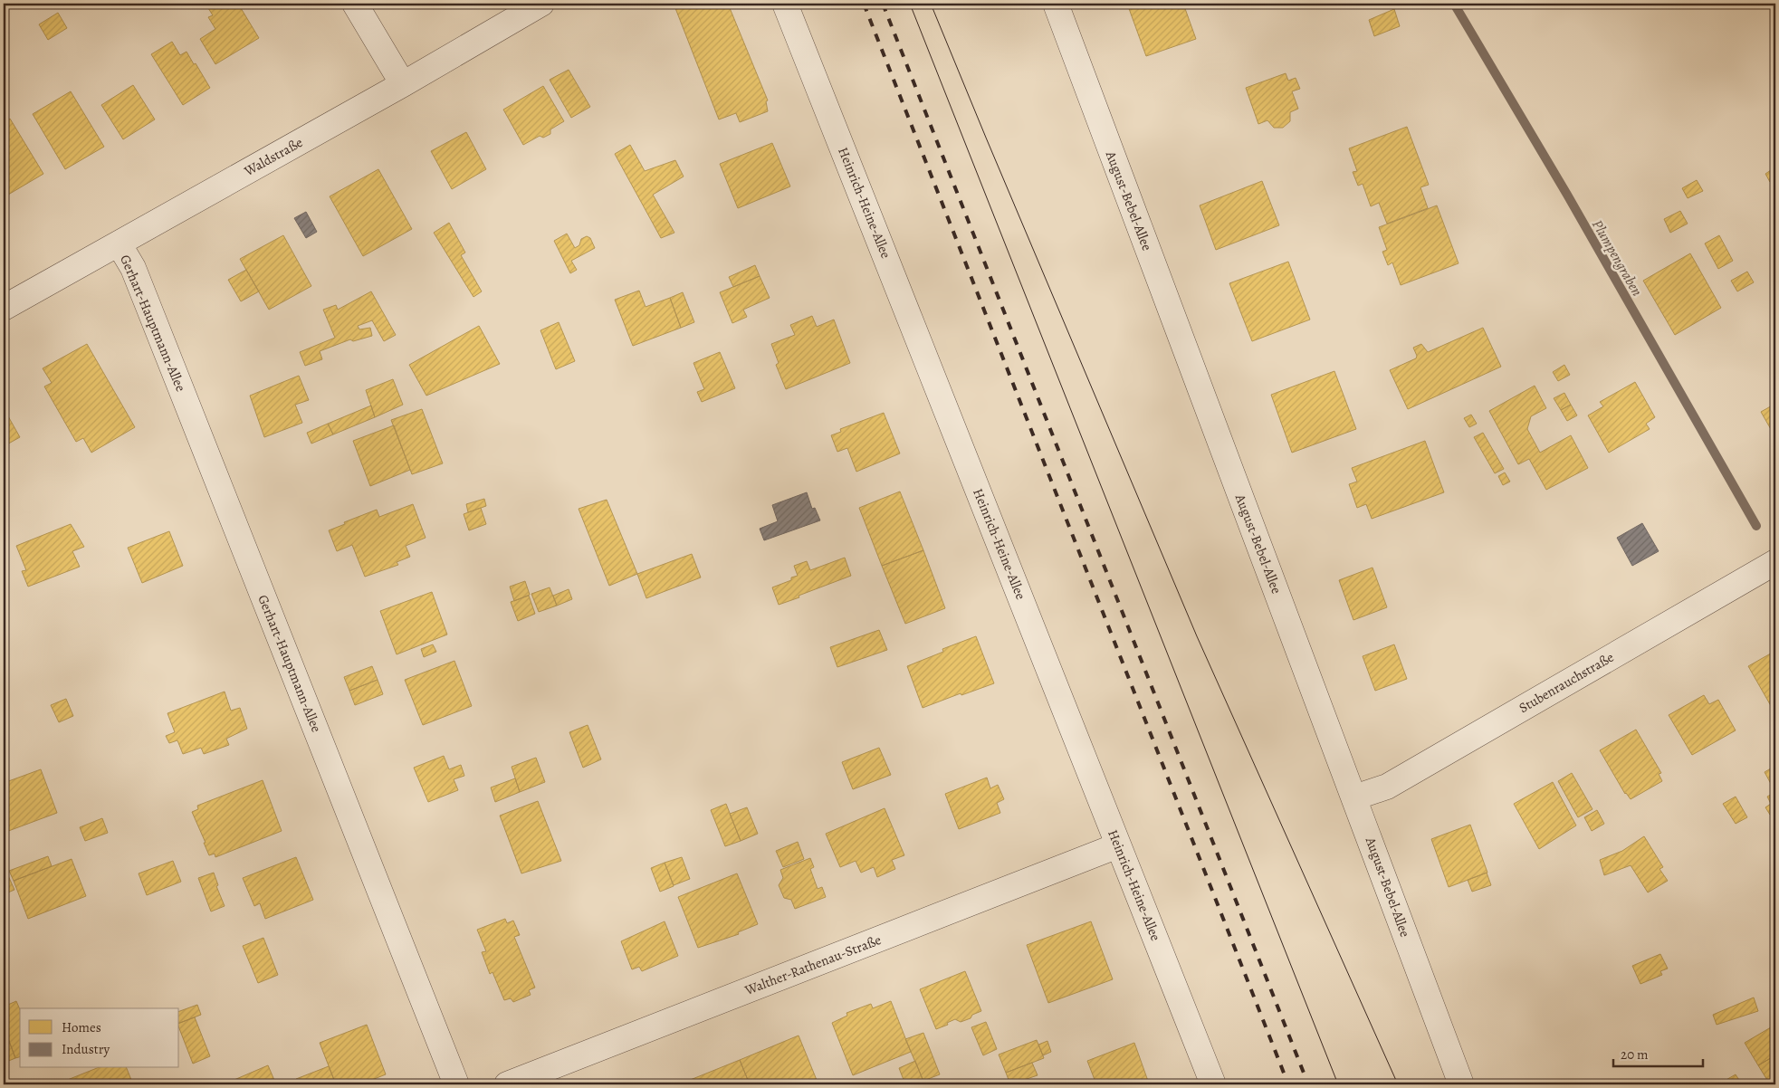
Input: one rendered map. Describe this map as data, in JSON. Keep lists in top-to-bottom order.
{
  "streets": {
    "street": [
      "Waldstraße",
      "August-Bebel-Allee",
      "Heinrich-Heine-Allee",
      "Gerhart-Hauptmann-Allee",
      "Stubenrauchstraße",
      "Walther-Rathenau-Straße"
    ]
  },
  "crossings": [
    ["Waldstraße", "Gerhart-Hauptmann-Allee"],
    ["August-Bebel-Allee", "Stubenrauchstraße"],
    ["Heinrich-Heine-Allee", "Walther-Rathenau-Straße"]
  ],
  "water": ["Plumpengraben"],
  "legend": ["Homes", "Industry"],
  "scale_bar": "20 m"
}
